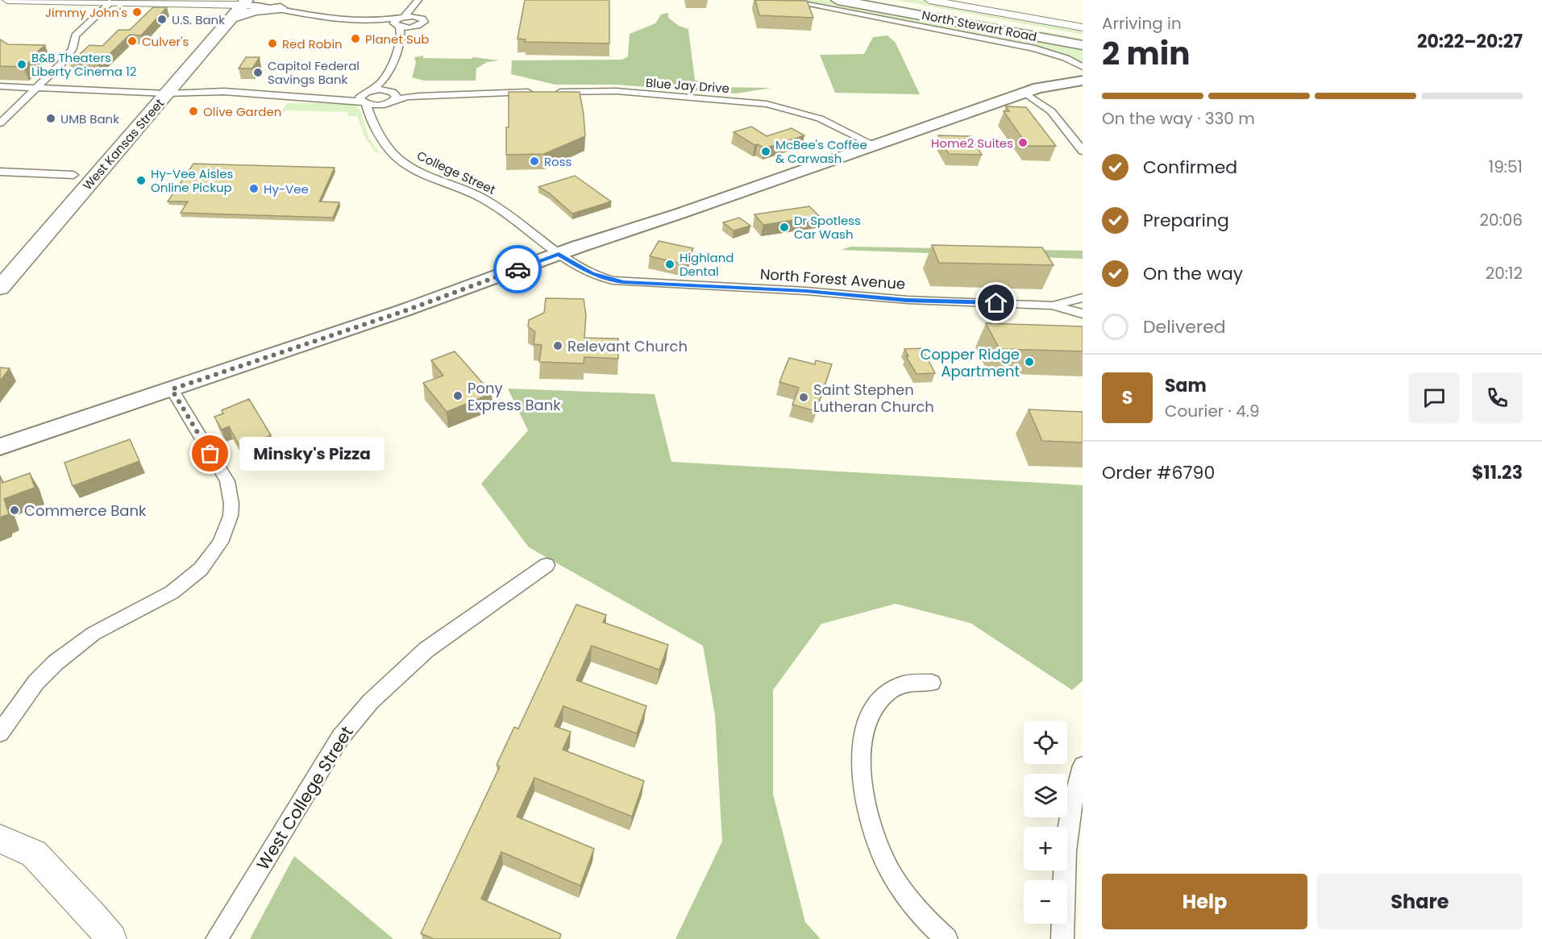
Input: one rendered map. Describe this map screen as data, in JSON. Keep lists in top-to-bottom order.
{
  "streets": {
    "highway": ["West Kansas Street"],
    "street": [
      "North Stewart Road",
      "Blue Jay Drive",
      "College Street",
      "North Forest Avenue",
      "West College Street"
    ]
  },
  "crossings": [
    ["College Street", "North Forest Avenue"]
  ],
  "places": [
    "Jimmy John's",
    "U.S. Bank",
    "Planet Sub",
    "Culver's",
    "Red Robin",
    "B&B Theaters Liberty Cinema 12",
    "Capitol Federal Savings Bank",
    "Olive Garden",
    "UMB Bank",
    "Home2 Suites",
    "McBee's Coffee & Carwash",
    "Ross",
    "Hy-Vee Aisles Online Pickup",
    "Hy-Vee",
    "Dr Spotless Car Wash",
    "Highland Dental",
    "Relevant Church",
    "Copper Ridge Apartment",
    "Pony Express Bank",
    "Saint Stephen Lutheran Church",
    "Minsky's Pizza",
    "Commerce Bank"
  ],
  "page": {
    "heading": ["2 min", "Arriving in", "20:22–20:27"],
    "panel": [
      "Sam",
      "Courier · 4.9",
      "Order #6790",
      "$11.23"
    ],
    "bar": "On the way · 330 m",
    "list": [
      ["Confirmed", "19:51"],
      ["Preparing", "20:06"],
      ["On the way", "20:12"],
      "Delivered"
    ],
    "round": "S",
    "bubble": "Minsky's Pizza",
    "map_buttons": ["+", "−"],
    "buttons": ["Help", "Share"]
  }
}
